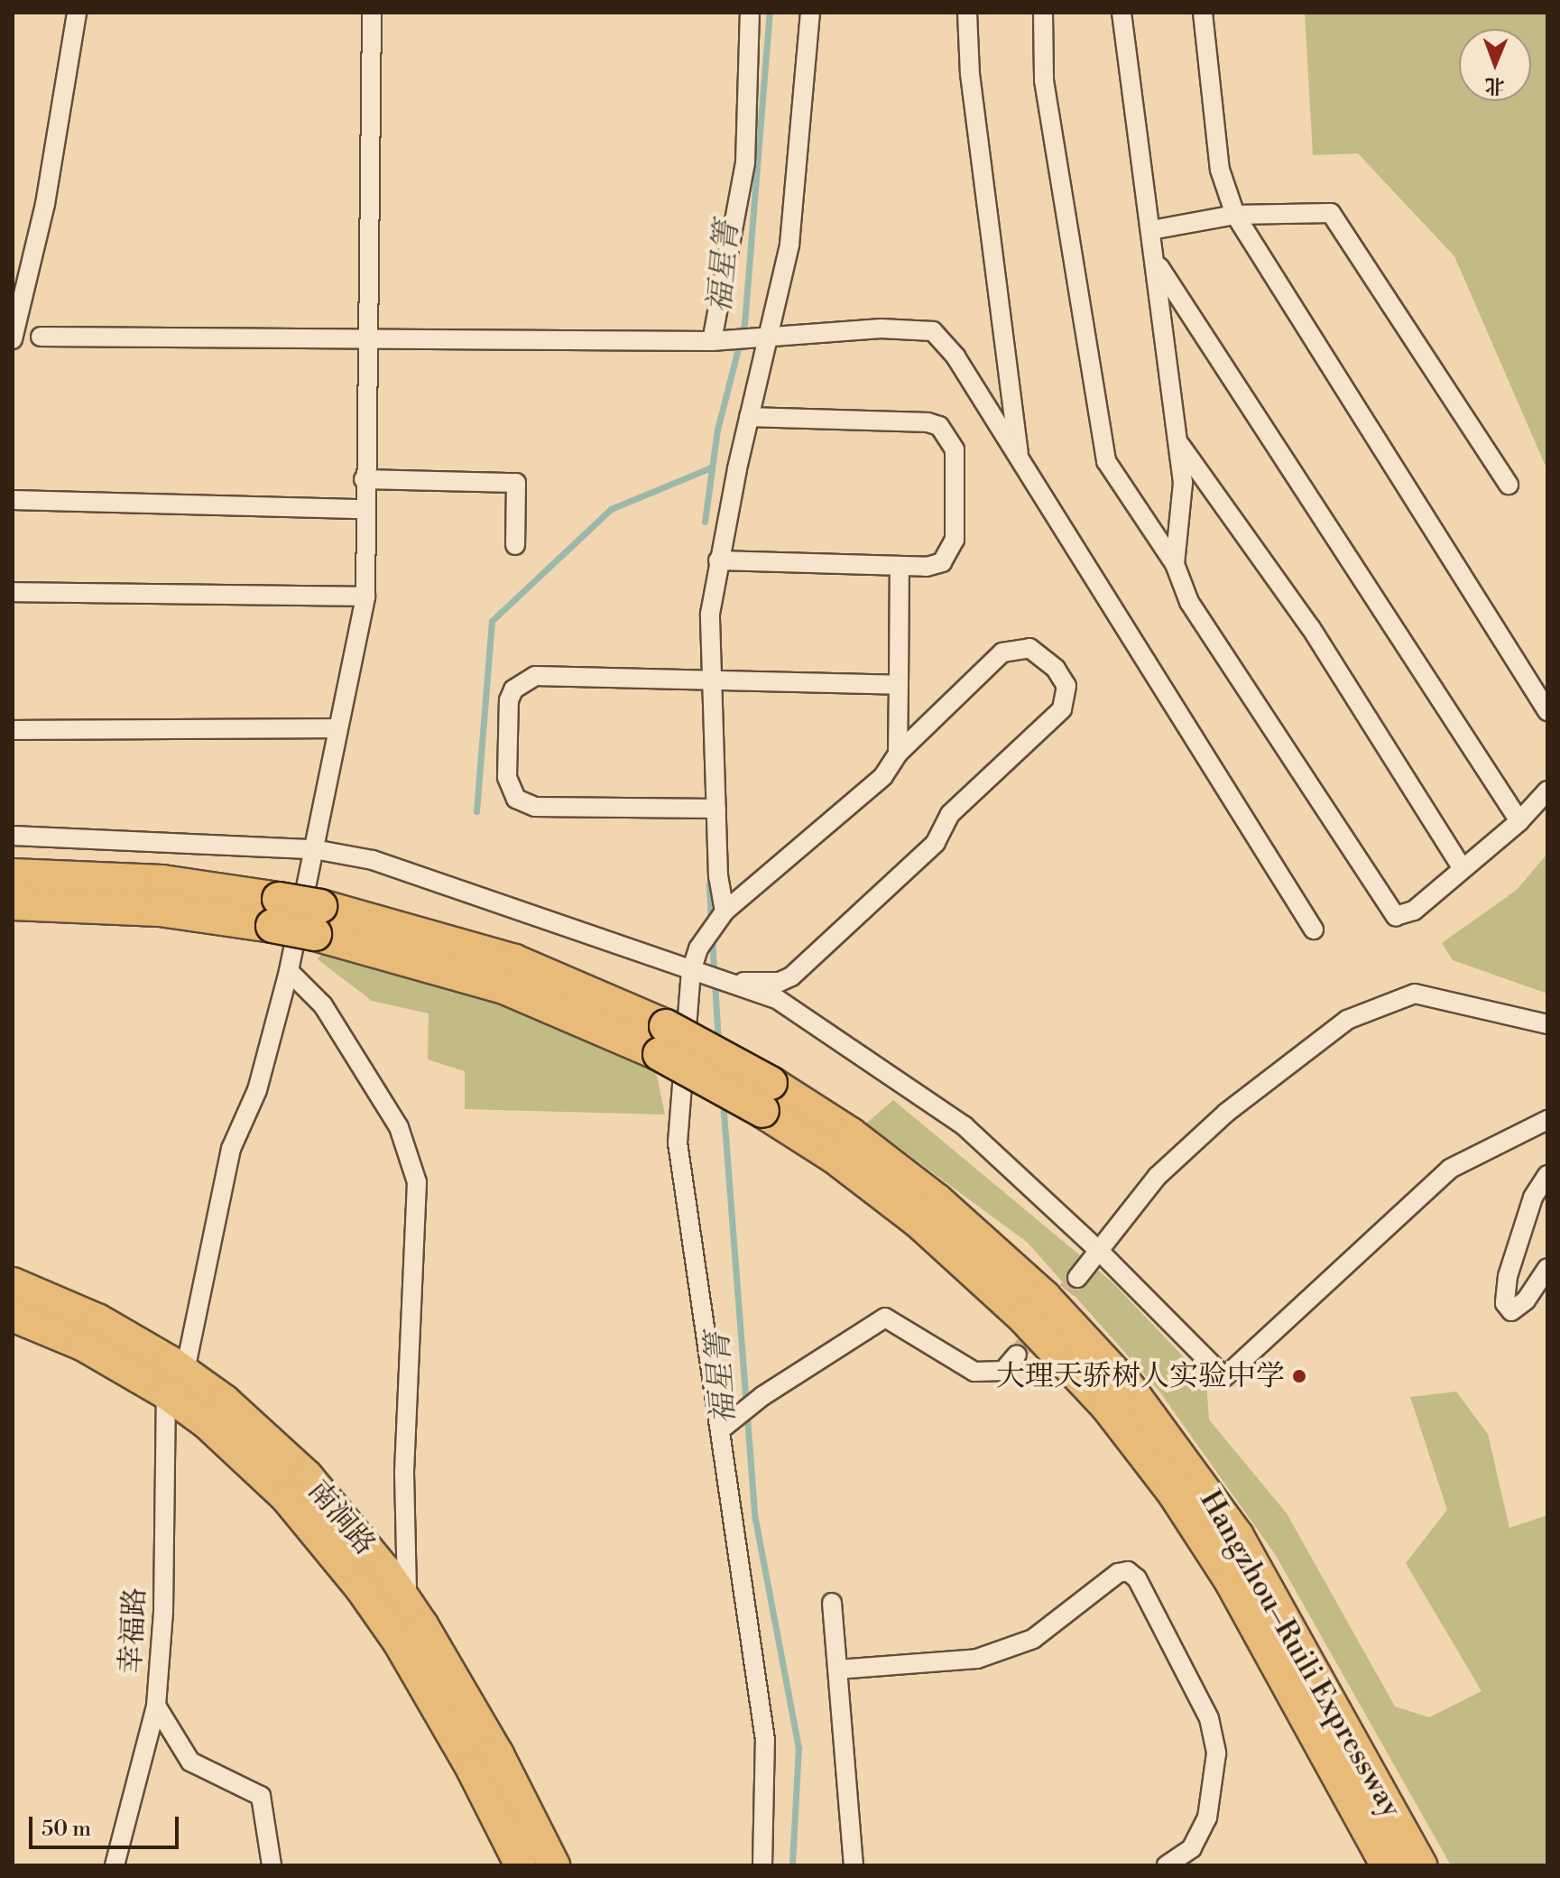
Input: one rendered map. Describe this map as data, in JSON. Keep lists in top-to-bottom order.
{
  "streets": {
    "highway": ["南涧路", "Hangzhou–Ruili Expressway"],
    "street": ["幸福路"]
  },
  "crossings": [
    ["南涧路", "幸福路"]
  ],
  "water": ["福星箐"],
  "places": ["大理天骄树人实验中学"],
  "scale_bar": "50 m",
  "north": "bottom"
}
